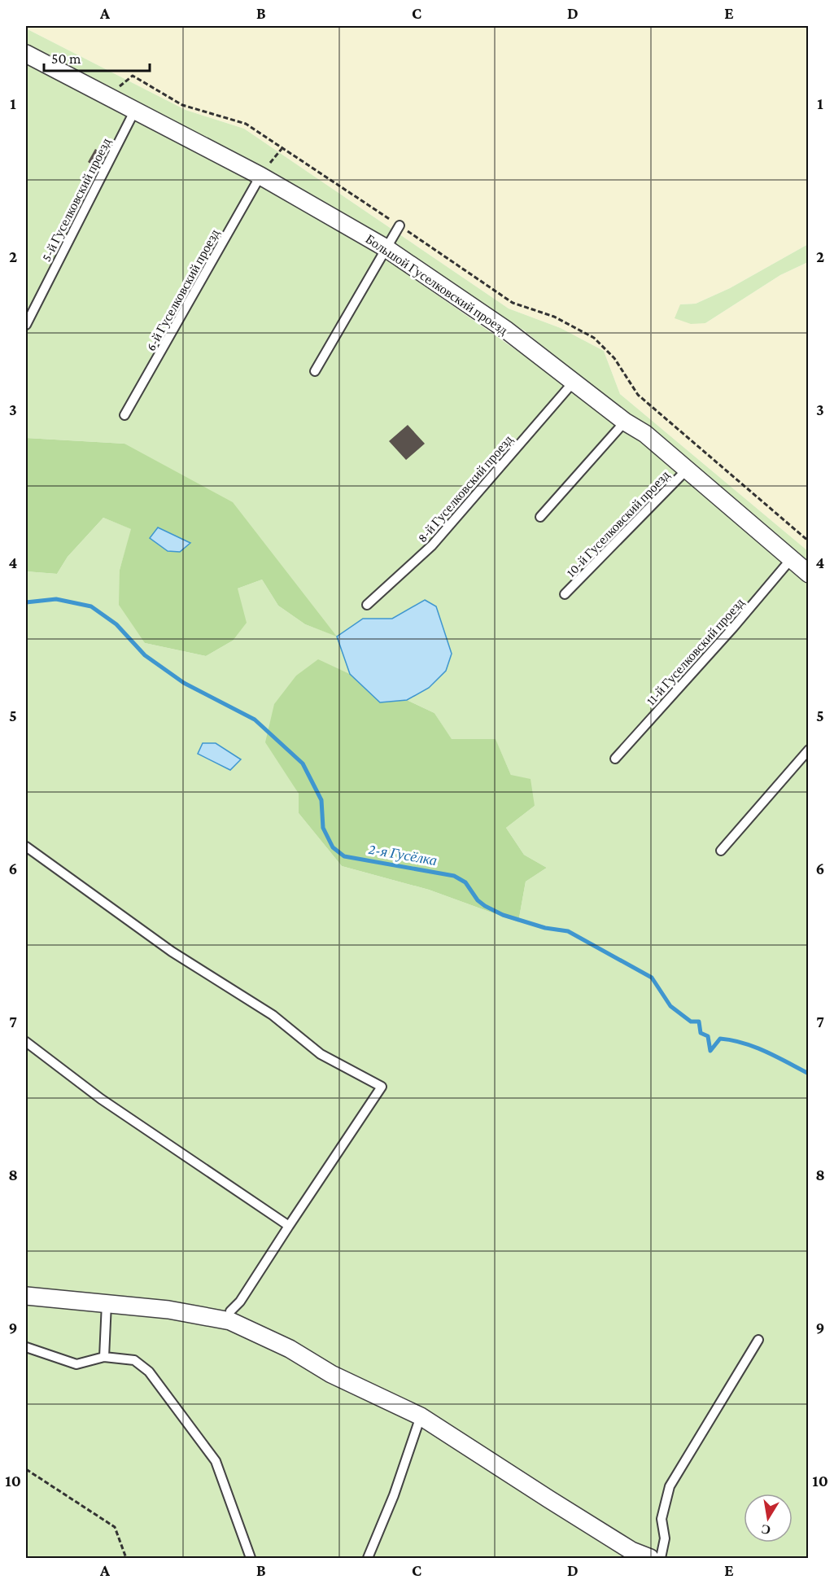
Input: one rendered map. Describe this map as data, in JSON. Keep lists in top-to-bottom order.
{
  "streets": {
    "street": ["Большой Гуселковский проезд"],
    "lane": [
      "5-й Гуселковский проезд",
      "6-й Гуселковский проезд",
      "8-й Гуселковский проезд",
      "10-й Гуселковский проезд",
      "11-й Гуселковский проезд"
    ]
  },
  "crossings": [
    ["5-й Гуселковский проезд", "Большой Гуселковский проезд"],
    ["Большой Гуселковский проезд", "6-й Гуселковский проезд"],
    ["Большой Гуселковский проезд", "8-й Гуселковский проезд"],
    ["Большой Гуселковский проезд", "10-й Гуселковский проезд"],
    ["Большой Гуселковский проезд", "11-й Гуселковский проезд"]
  ],
  "water": ["2-я Гусёлка"],
  "scale_bar": "50 m",
  "north": "bottom",
  "grid": {
    "columns": [
      "A",
      "B",
      "C",
      "D",
      "E"
    ],
    "rows": [
      "1",
      "2",
      "3",
      "4",
      "5",
      "6",
      "7",
      "8",
      "9",
      "10"
    ]
  }
}
